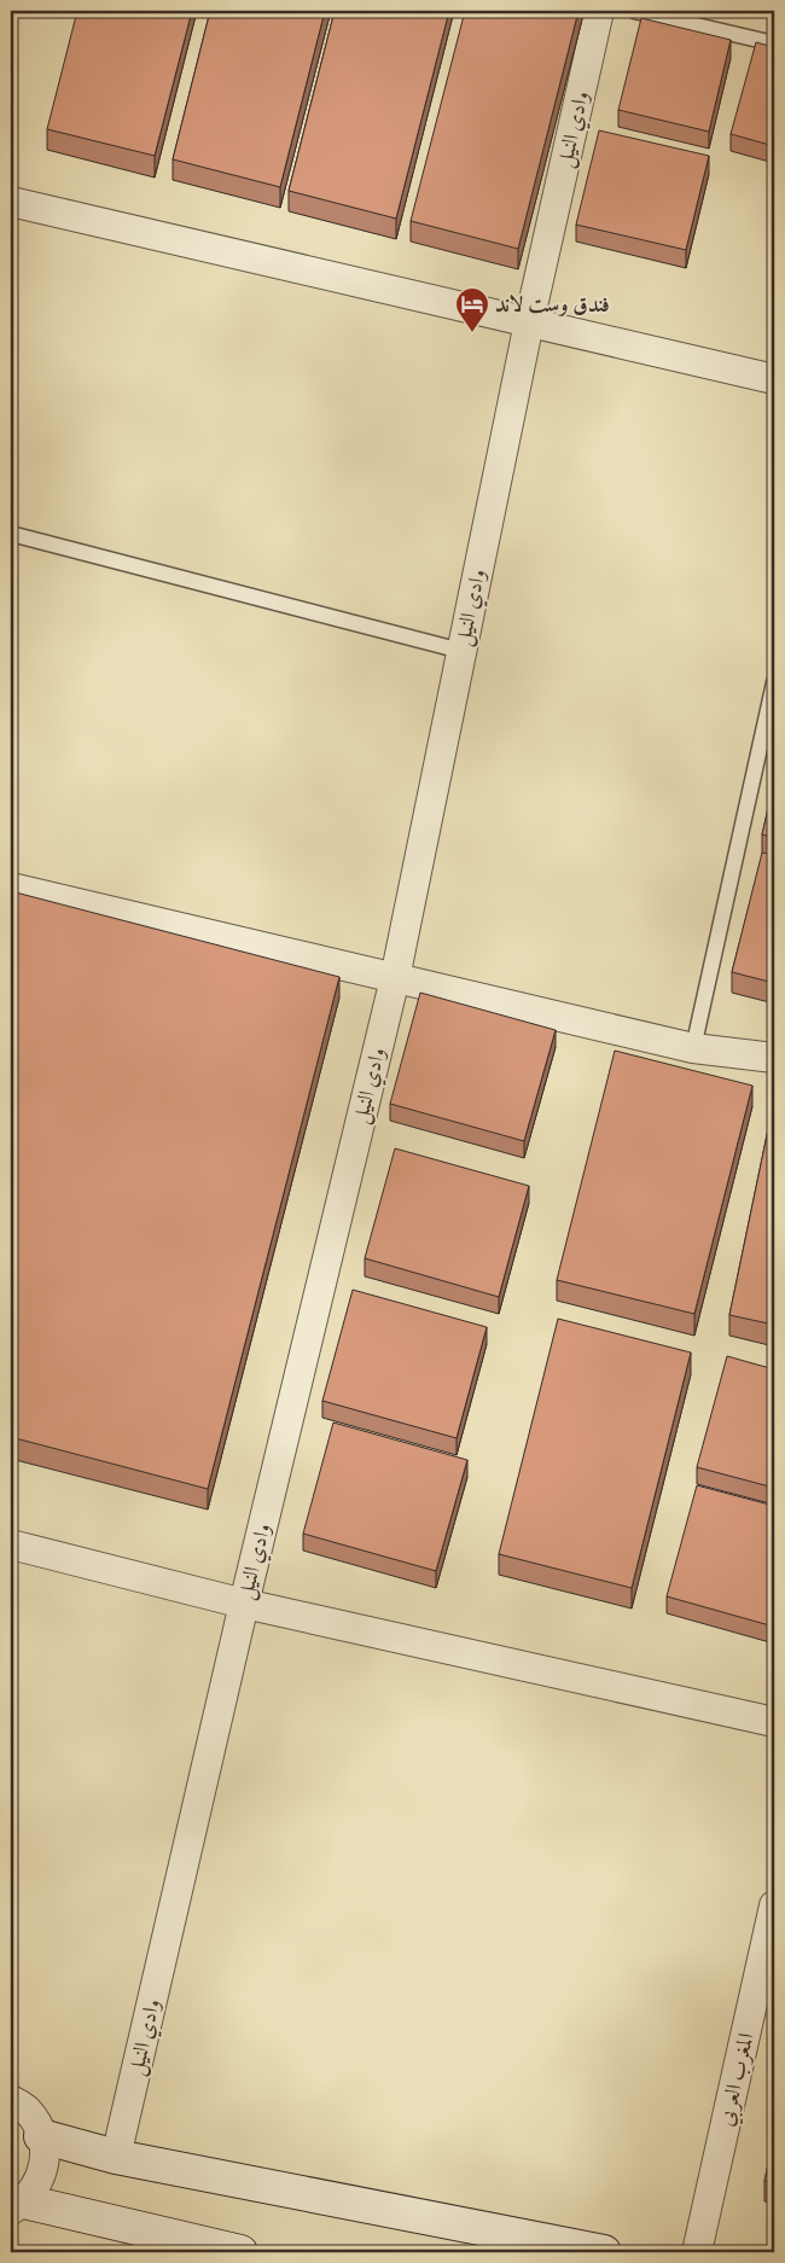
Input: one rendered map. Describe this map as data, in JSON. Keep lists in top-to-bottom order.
{
  "streets": {
    "street": ["وادي النيل", "المغرب العربي"]
  },
  "places": {
    "hotel": ["فندق وست لاند"]
  }
}
